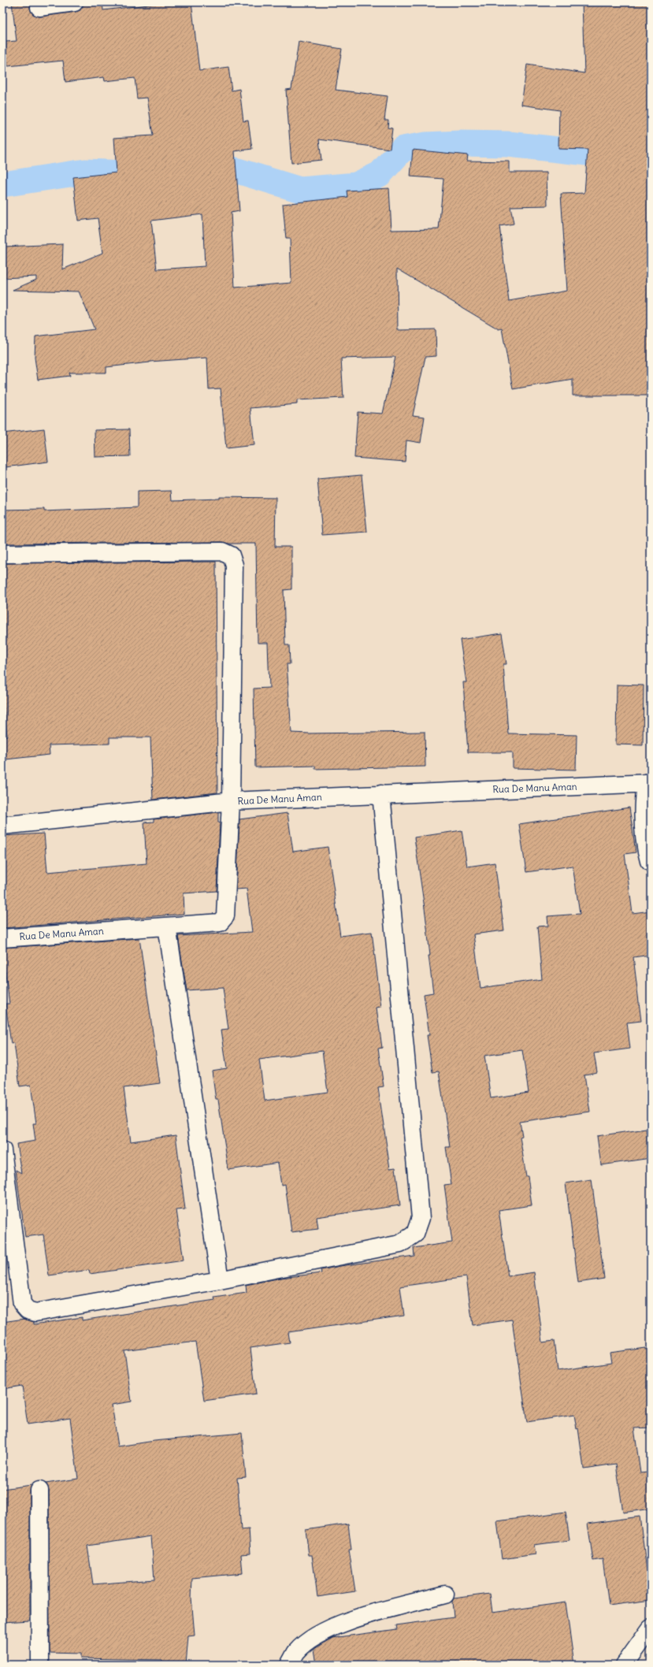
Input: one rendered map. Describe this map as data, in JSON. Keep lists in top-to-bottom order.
{
  "streets": {
    "street": ["Rua De Manu Aman"]
  }
}
